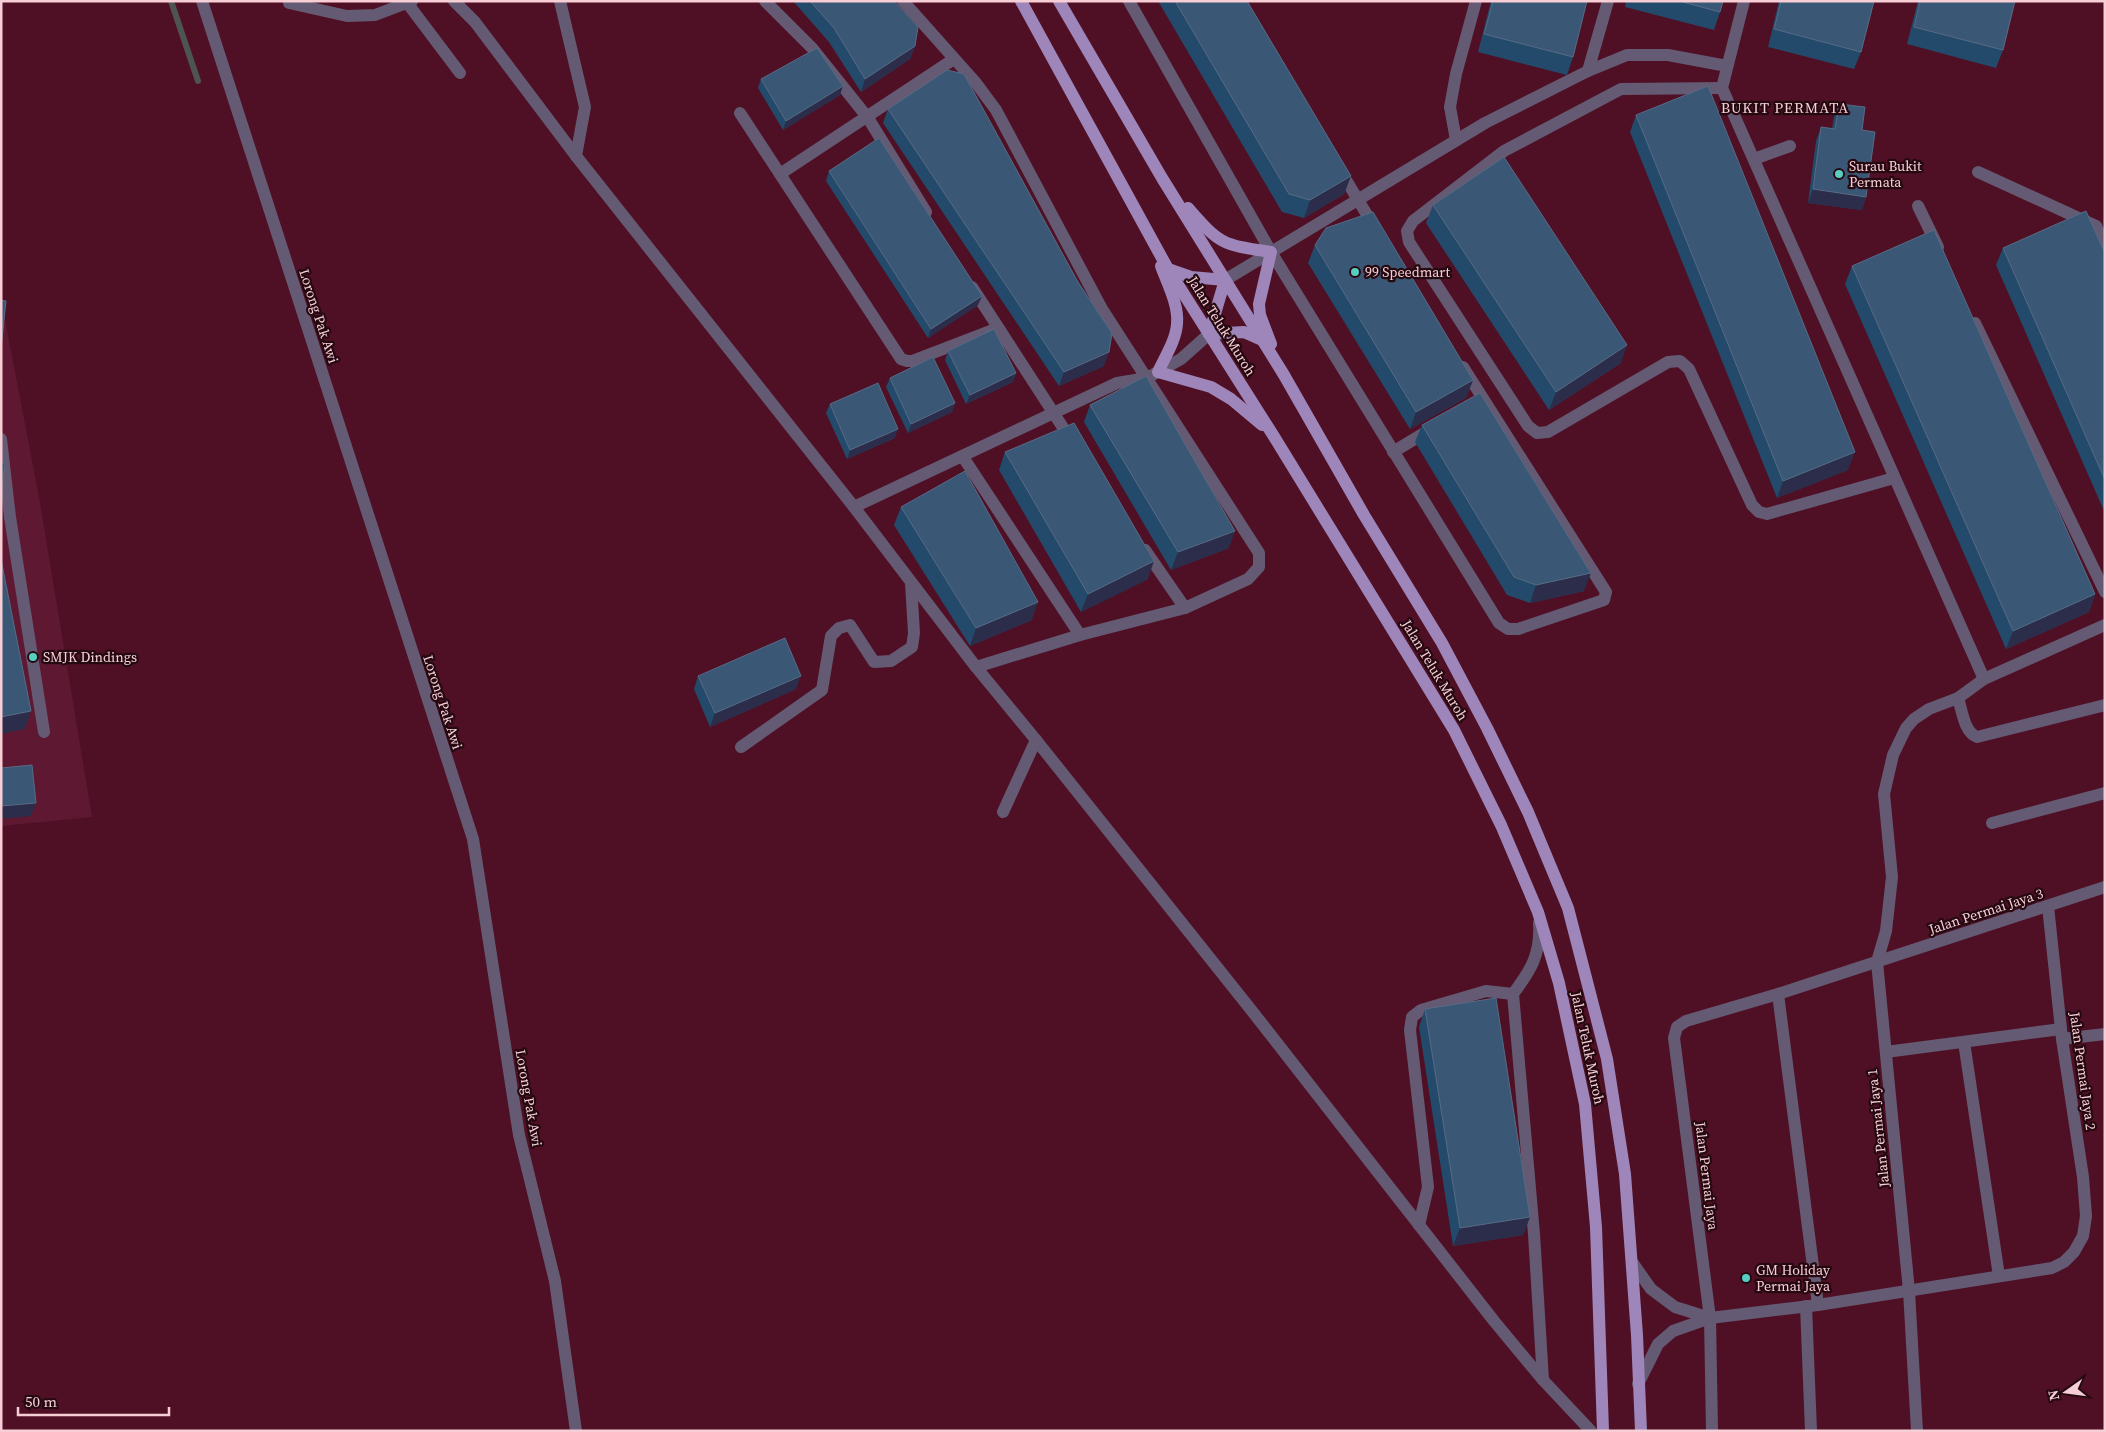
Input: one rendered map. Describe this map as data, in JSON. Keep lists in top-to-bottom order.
{
  "streets": {
    "main road": ["Jalan Teluk Muroh"],
    "street": [
      "Lorong Pak Awi",
      "Jalan Permai Jaya 3",
      "Jalan Permai Jaya 2",
      "Jalan Permai Jaya 1",
      "Jalan Permai Jaya"
    ]
  },
  "crossings": [
    ["Jalan Permai Jaya 3", "Jalan Permai Jaya 2"],
    ["Jalan Permai Jaya 3", "Jalan Permai Jaya 1"],
    ["Jalan Permai Jaya 3", "Jalan Permai Jaya"]
  ],
  "districts": ["BUKIT PERMATA"],
  "places": [
    "Surau Bukit Permata",
    "99 Speedmart",
    "SMJK Dindings",
    "GM Holiday Permai Jaya"
  ],
  "scale_bar": "50 m",
  "north": "left"
}
